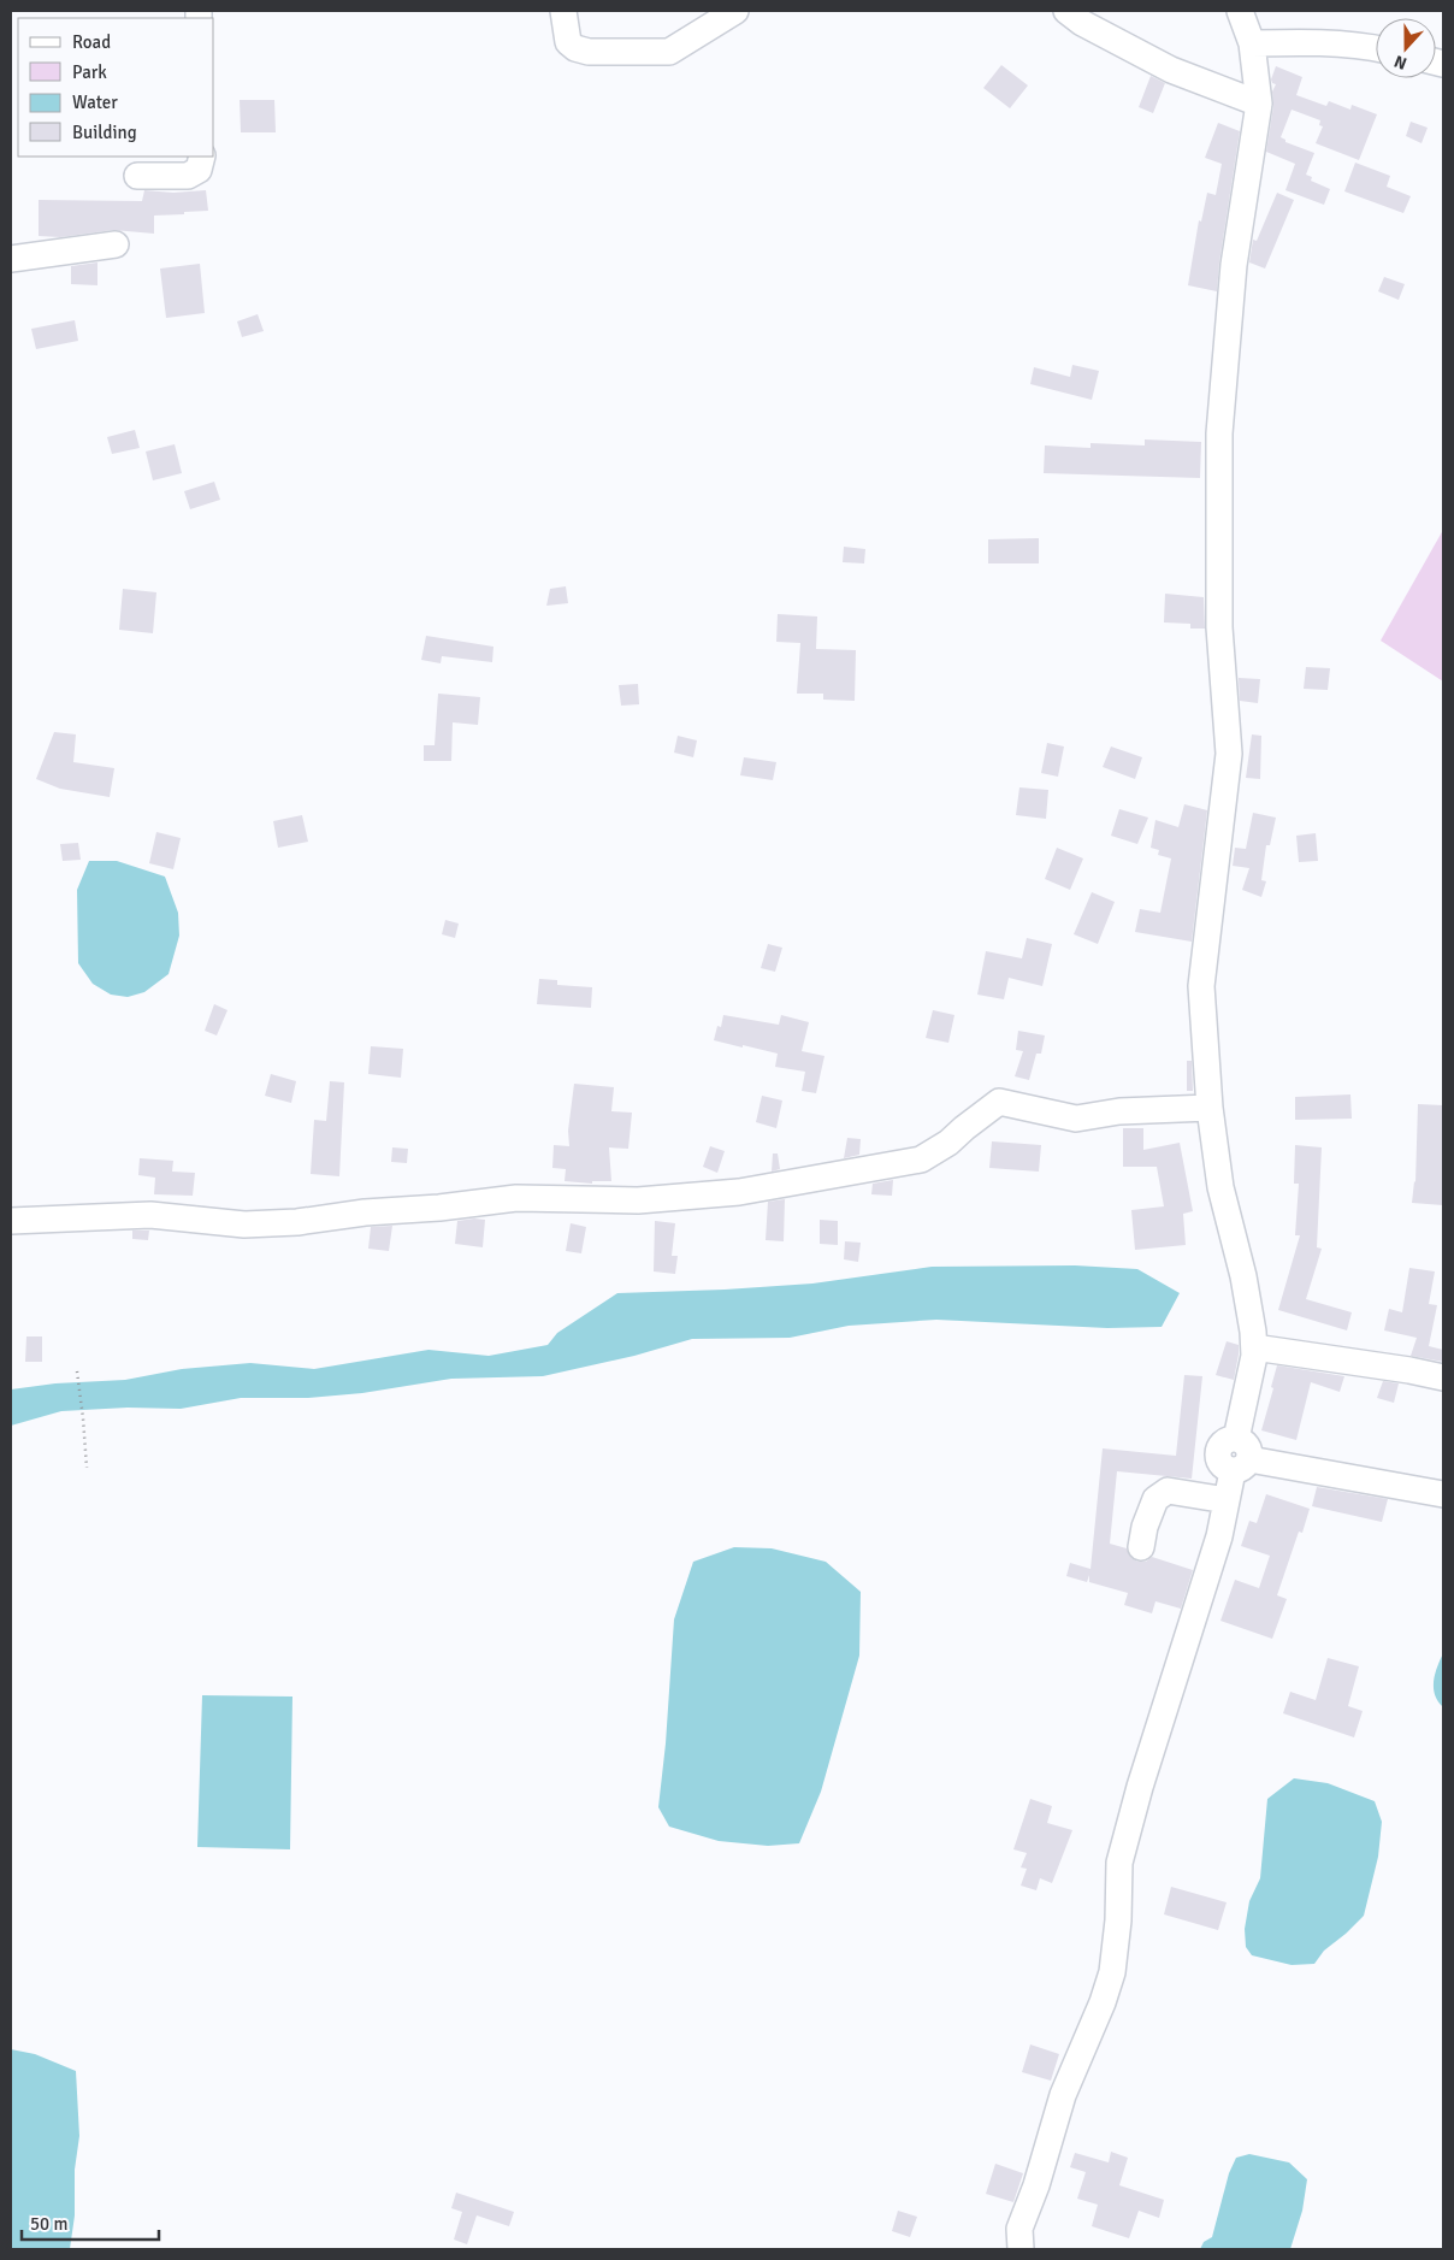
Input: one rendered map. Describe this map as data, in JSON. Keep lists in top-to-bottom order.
{
  "legend": [
    "Road",
    "Park",
    "Water",
    "Building"
  ],
  "scale_bar": "50 m",
  "north": "bottom"
}
